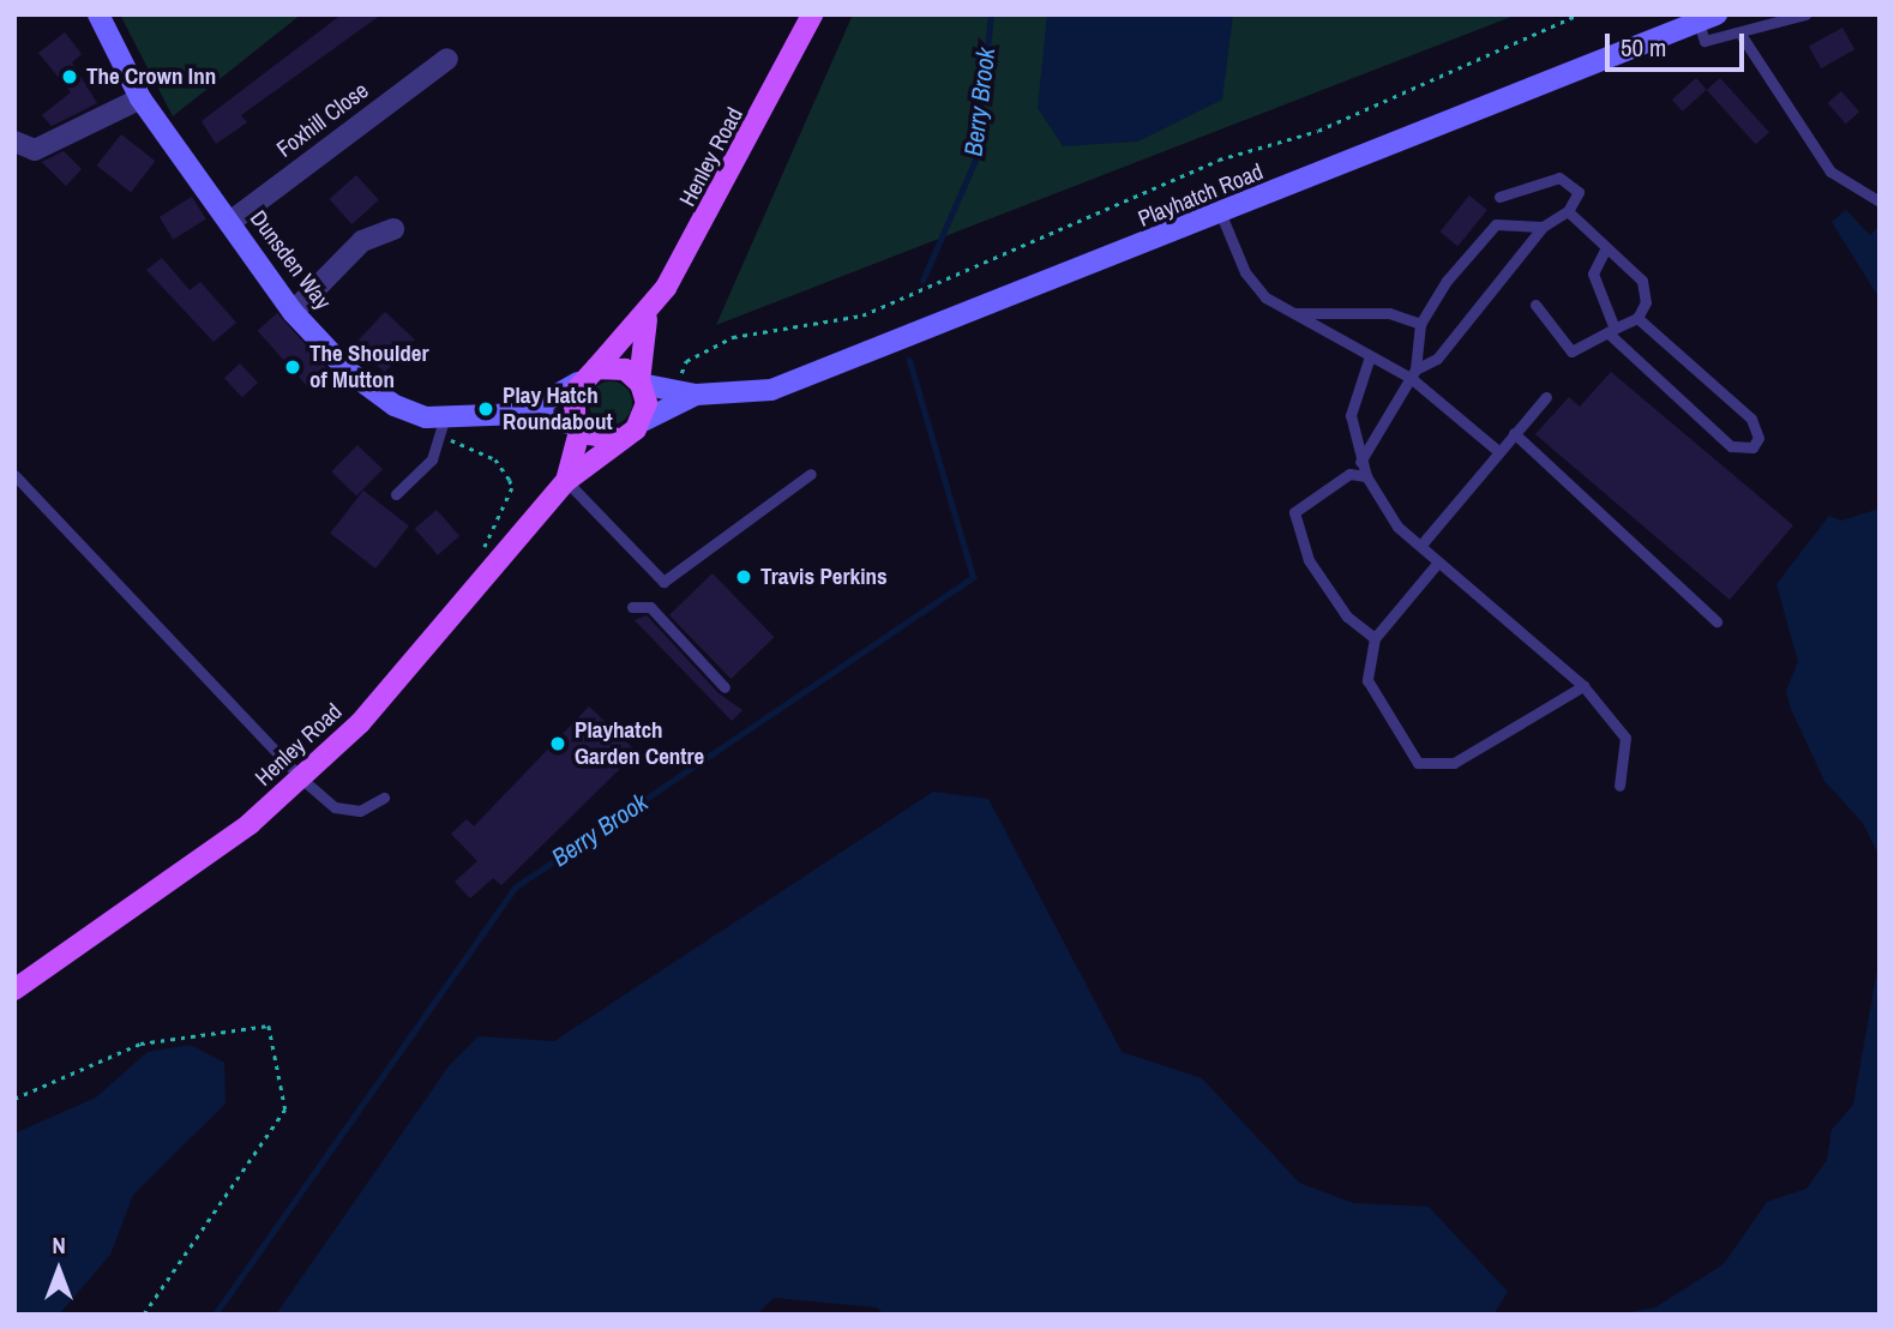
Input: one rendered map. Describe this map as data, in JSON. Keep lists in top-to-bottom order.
{
  "streets": {
    "main road": ["Henley Road", "Playhatch Road", "Dunsden Way"],
    "street": ["Foxhill Close"]
  },
  "crossings": [
    ["Foxhill Close", "Dunsden Way"],
    ["Henley Road", "Playhatch Road"],
    ["Henley Road", "Dunsden Way"],
    ["Playhatch Road", "Dunsden Way"]
  ],
  "water": ["Berry Brook"],
  "places": [
    "The Crown Inn",
    "The Shoulder of Mutton",
    "Play Hatch Roundabout",
    "Travis Perkins",
    "Playhatch Garden Centre"
  ],
  "scale_bar": "50 m",
  "north": "top"
}
